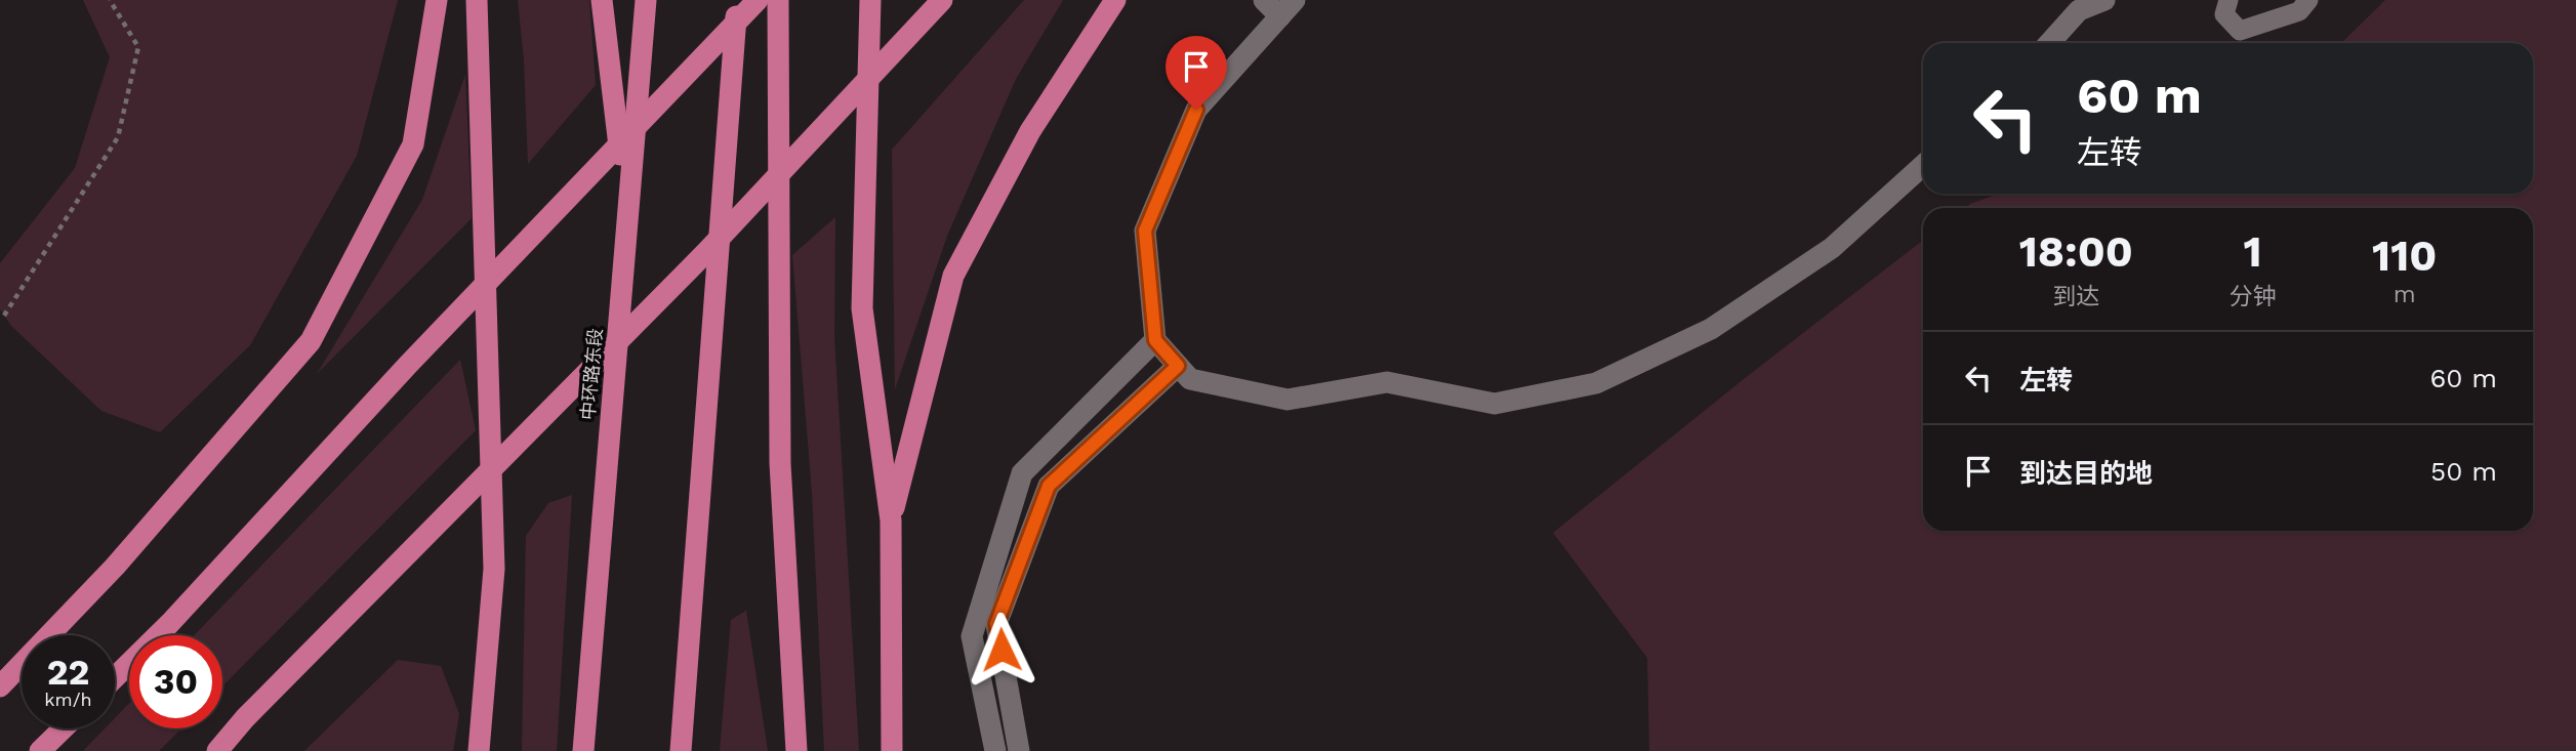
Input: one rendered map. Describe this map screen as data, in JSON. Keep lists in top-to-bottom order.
{
  "streets": {
    "highway": ["中环路东段"]
  },
  "page": {
    "turn": ["60 m", "左转"],
    "eta": [
      "18:00",
      "到达",
      "1",
      "分钟",
      "110",
      "m"
    ],
    "list": [
      {
        "name": "左转",
        "value": "60 m"
      },
      {
        "name": "到达目的地",
        "value": "50 m"
      }
    ],
    "speed": "22 km/h",
    "limit": "30"
  }
}
